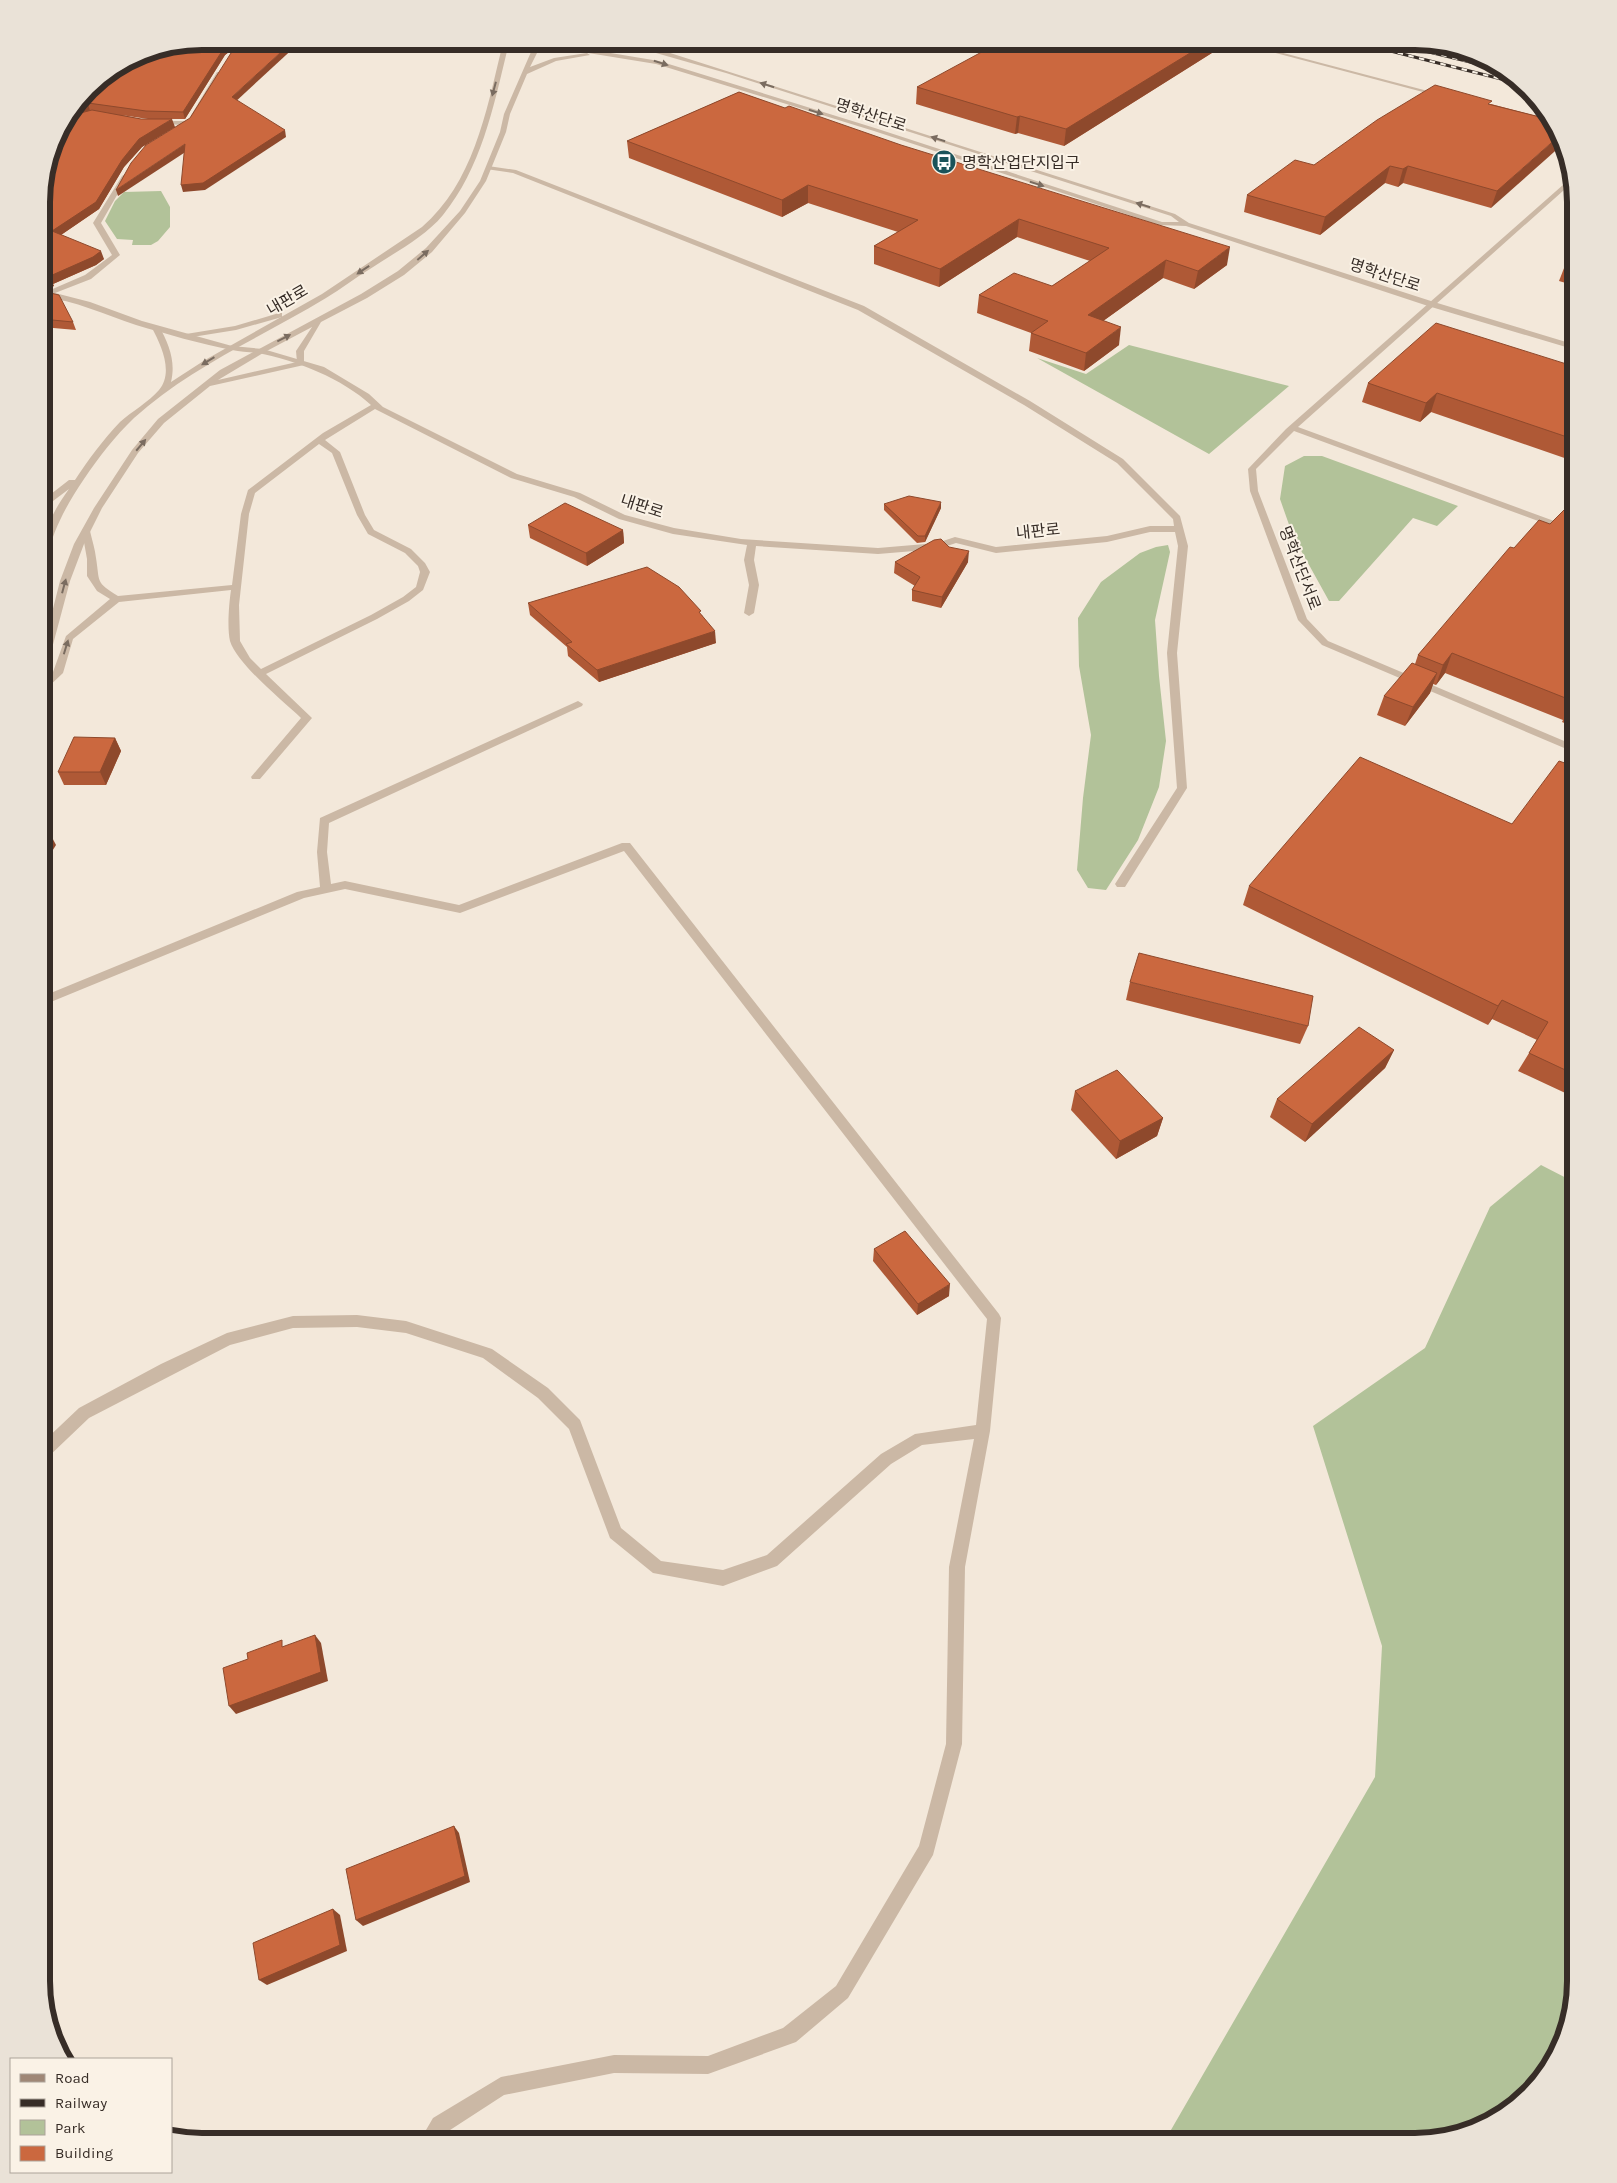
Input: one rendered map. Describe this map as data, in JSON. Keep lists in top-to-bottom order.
{
  "streets": {
    "street": ["명학산단로", "내판로", "명학산단서로"]
  },
  "crossings": [
    ["명학산단로", "명학산단서로"]
  ],
  "places": {
    "bus stop": ["명학산업단지입구"]
  },
  "legend": [
    "Road",
    "Railway",
    "Park",
    "Building"
  ]
}
